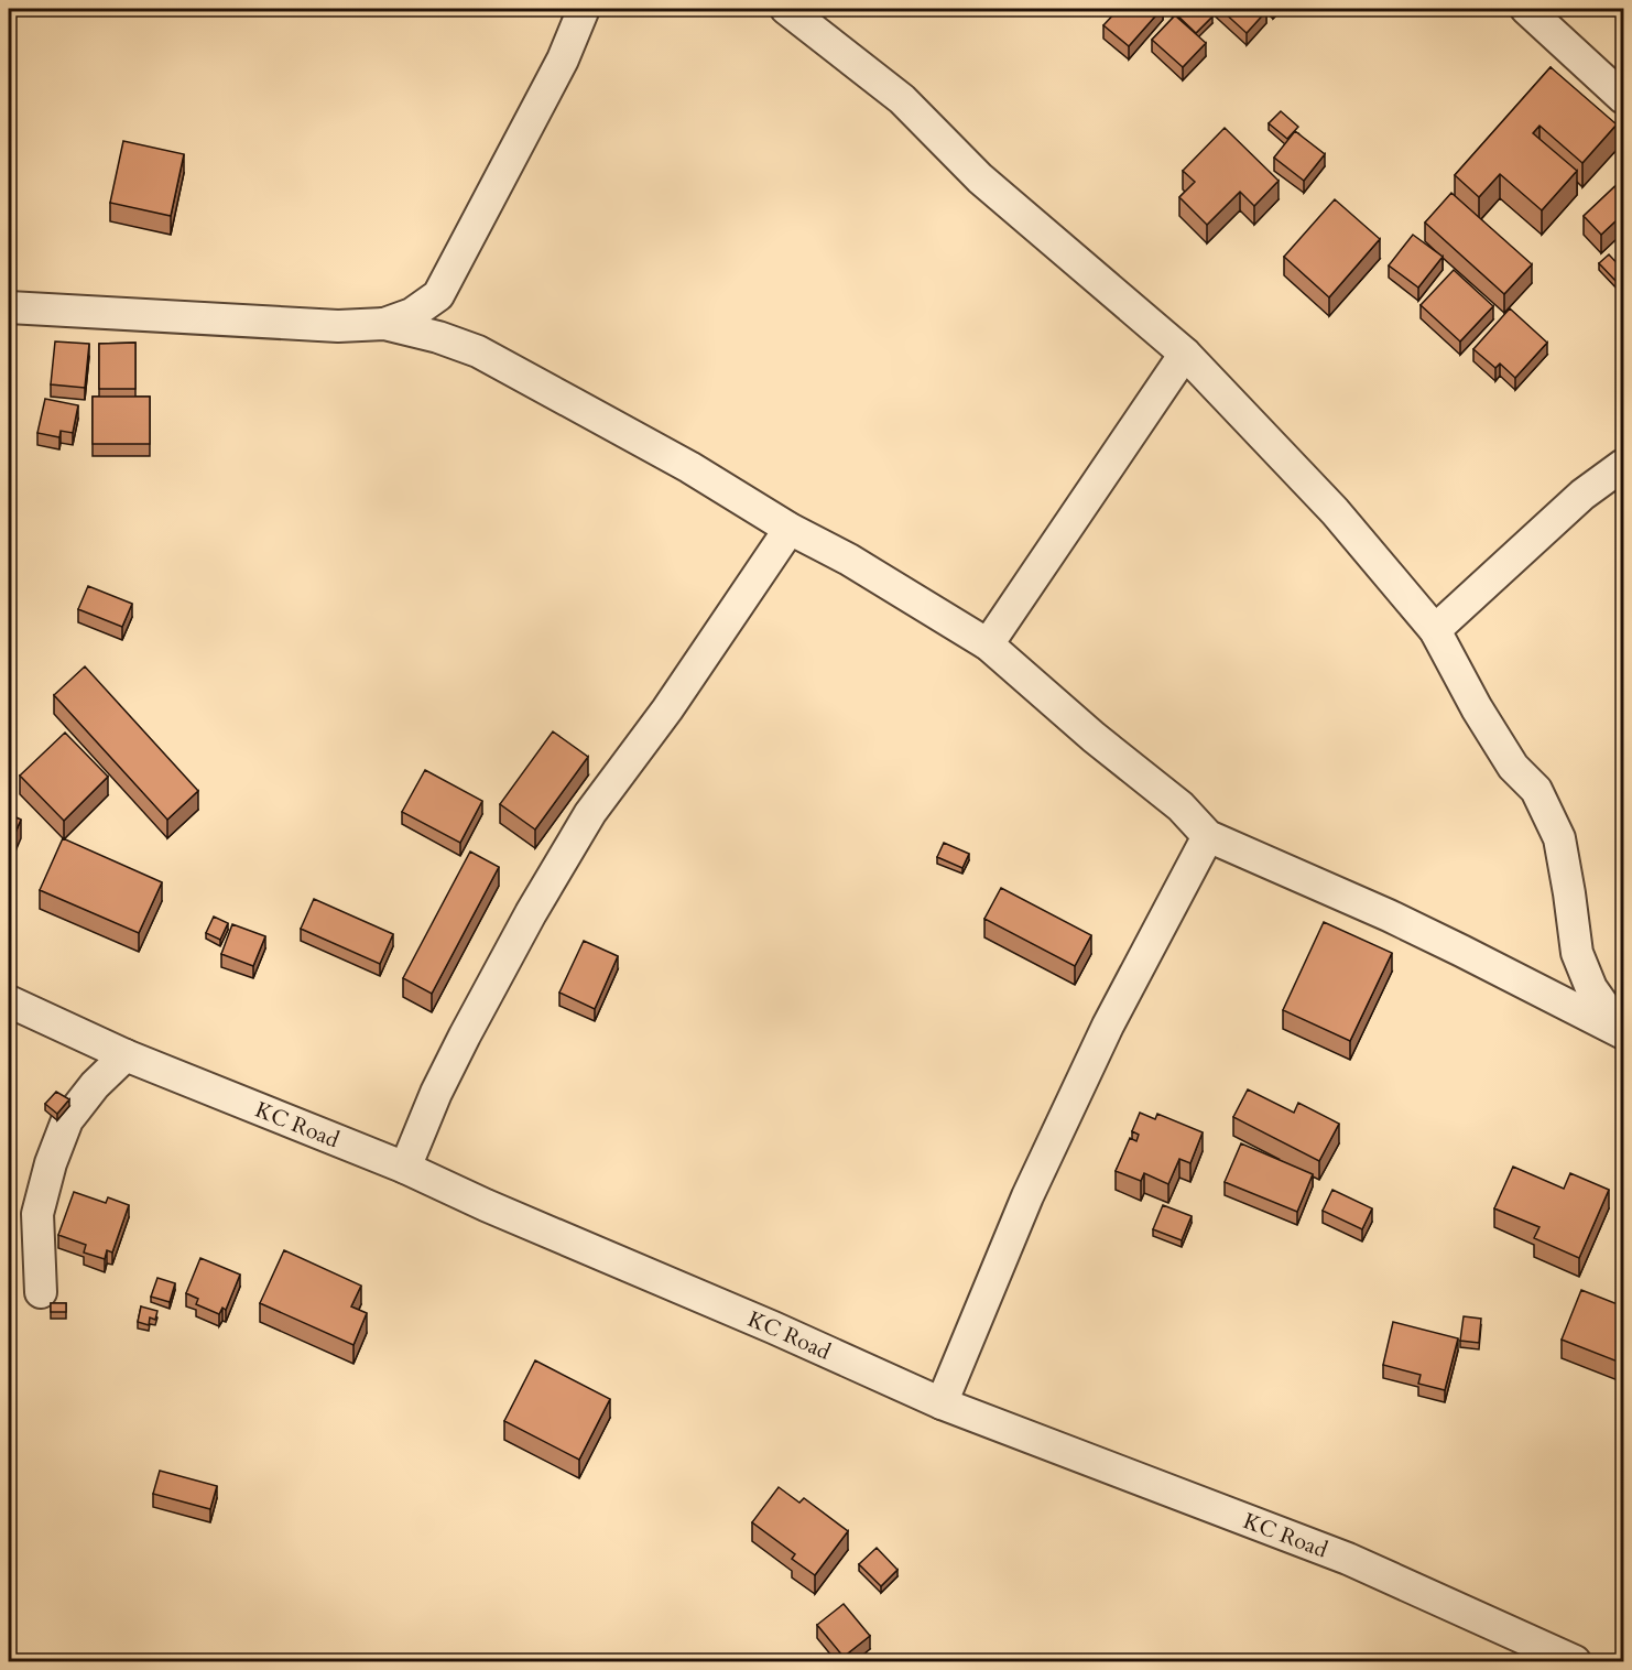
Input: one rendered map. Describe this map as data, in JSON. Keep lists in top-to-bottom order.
{
  "streets": {
    "street": ["KC Road"]
  }
}
